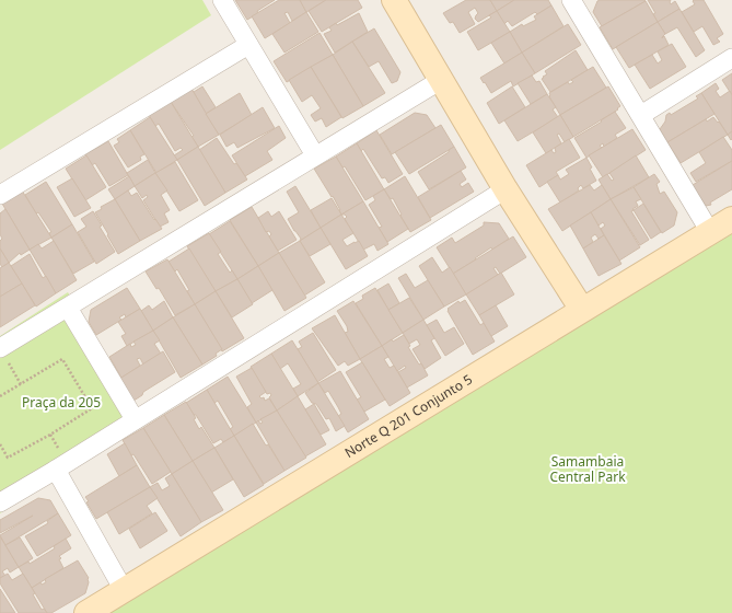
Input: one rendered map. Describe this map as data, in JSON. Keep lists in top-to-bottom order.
{
  "streets": {
    "street": ["Norte Q 201 Conjunto 5"]
  },
  "parks": ["Praça da 205", "Samambaia Central Park"]
}
